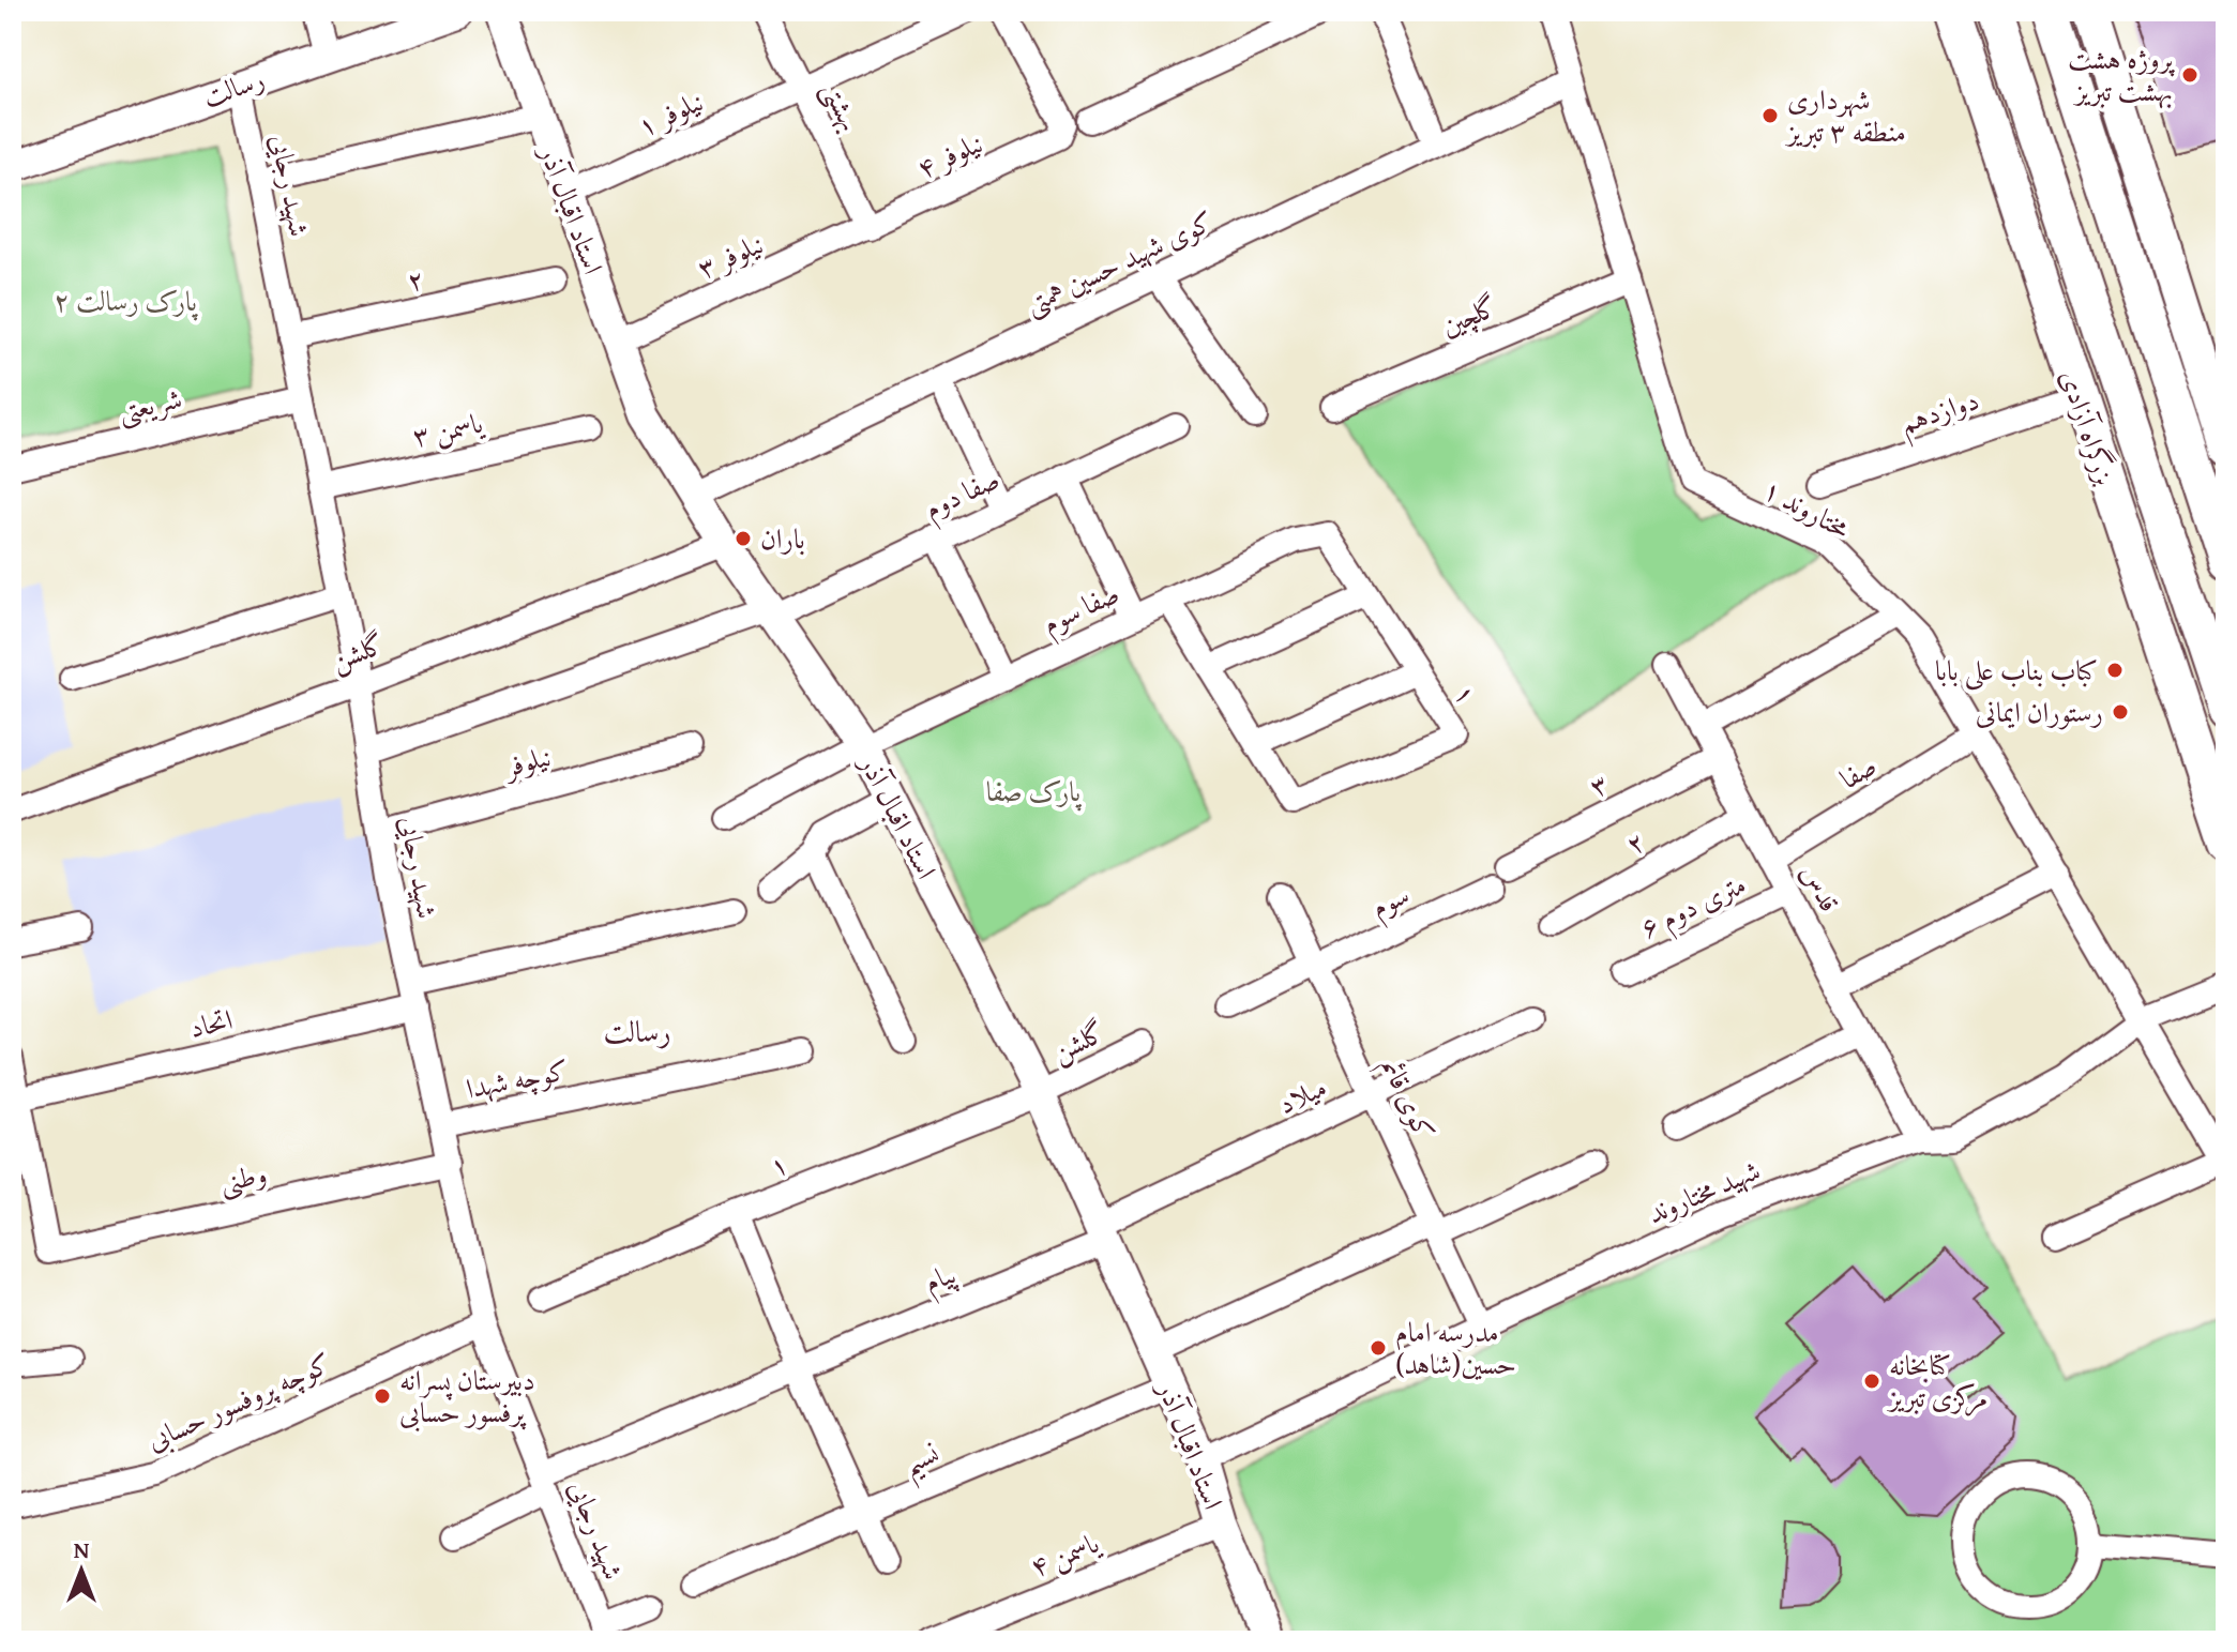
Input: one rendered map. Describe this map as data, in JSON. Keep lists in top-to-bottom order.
{
  "streets": {
    "highway": ["بزرگراه آزادی"],
    "main road": ["رسالت", "استاد اقبال آذر"],
    "street": [
      "بهشتی",
      "نیلوفر ۱",
      "نیلوفر ۴",
      "شهید رجایی",
      "نیلوفر ۳",
      "کوی شهید حسین همتی",
      "۲",
      "گلچین",
      "شریعتی",
      "دوازدهم",
      "یاسمن ۳",
      "صفا دوم",
      "مختاروند ۱",
      "صفا سوم",
      "گلشن",
      "۱",
      "نیلوفر",
      "صفا",
      "۳",
      "قدس",
      "سوم",
      "۶ متری دوم",
      "اتحاد",
      "کوچه شهدا",
      "میلاد",
      "کوی قائم",
      "وطنی",
      "شهید مختاروند",
      "پیام",
      "کوچه پروفسور حسابی",
      "نسیم",
      "یاسمن ۴"
    ]
  },
  "crossings": [
    ["رسالت", "شهید رجایی"],
    ["بهشتی", "نیلوفر ۱"],
    ["بهشتی", "نیلوفر ۴"],
    ["بهشتی", "نیلوفر ۳"],
    ["نیلوفر ۱", "استاد اقبال آذر"],
    ["نیلوفر ۴", "نیلوفر ۳"],
    ["شهید رجایی", "۲"],
    ["شهید رجایی", "شریعتی"],
    ["شهید رجایی", "یاسمن ۳"],
    ["شهید رجایی", "صفا دوم"],
    ["شهید رجایی", "گلشن"],
    ["شهید رجایی", "نیلوفر"],
    ["شهید رجایی", "اتحاد"],
    ["شهید رجایی", "کوچه شهدا"],
    ["شهید رجایی", "وطنی"],
    ["شهید رجایی", "پیام"],
    ["شهید رجایی", "کوچه پروفسور حسابی"],
    ["استاد اقبال آذر", "نیلوفر ۳"],
    ["استاد اقبال آذر", "کوی شهید حسین همتی"],
    ["استاد اقبال آذر", "صفا دوم"],
    ["استاد اقبال آذر", "صفا سوم"],
    ["استاد اقبال آذر", "گلشن"],
    ["استاد اقبال آذر", "۱"],
    ["استاد اقبال آذر", "میلاد"],
    ["استاد اقبال آذر", "شهید مختاروند"],
    ["استاد اقبال آذر", "پیام"],
    ["استاد اقبال آذر", "نسیم"],
    ["استاد اقبال آذر", "یاسمن ۴"],
    ["کوی شهید حسین همتی", "مختاروند ۱"],
    ["۲", "قدس"],
    ["گلچین", "مختاروند ۱"],
    ["دوازدهم", "بزرگراه آزادی"],
    ["مختاروند ۱", "صفا"],
    ["مختاروند ۱", "شهید مختاروند"],
    ["صفا سوم", "۱"],
    ["گلشن", "۱"],
    ["صفا", "قدس"],
    ["۳", "قدس"],
    ["قدس", "۶ متری دوم"],
    ["قدس", "شهید مختاروند"],
    ["سوم", "کوی قائم"],
    ["میلاد", "کوی قائم"],
    ["میلاد", "پیام"],
    ["کوی قائم", "شهید مختاروند"]
  ],
  "districts": ["رسالت"],
  "parks": ["پارک رسالت ۲", "پارک صفا"],
  "places": [
    "پروژه هشت بهشت تبریز",
    "شهرداری منطقه ۳ تبریز",
    "باران",
    "کباب بناب علی بابا",
    "رستوران ایمانی",
    "مدرسه امام حسین(شاهد)",
    "کتابخانه مرکزى تبریز",
    "دبیرستان پسرانه پرفسور حسابی"
  ],
  "north": "top"
}
